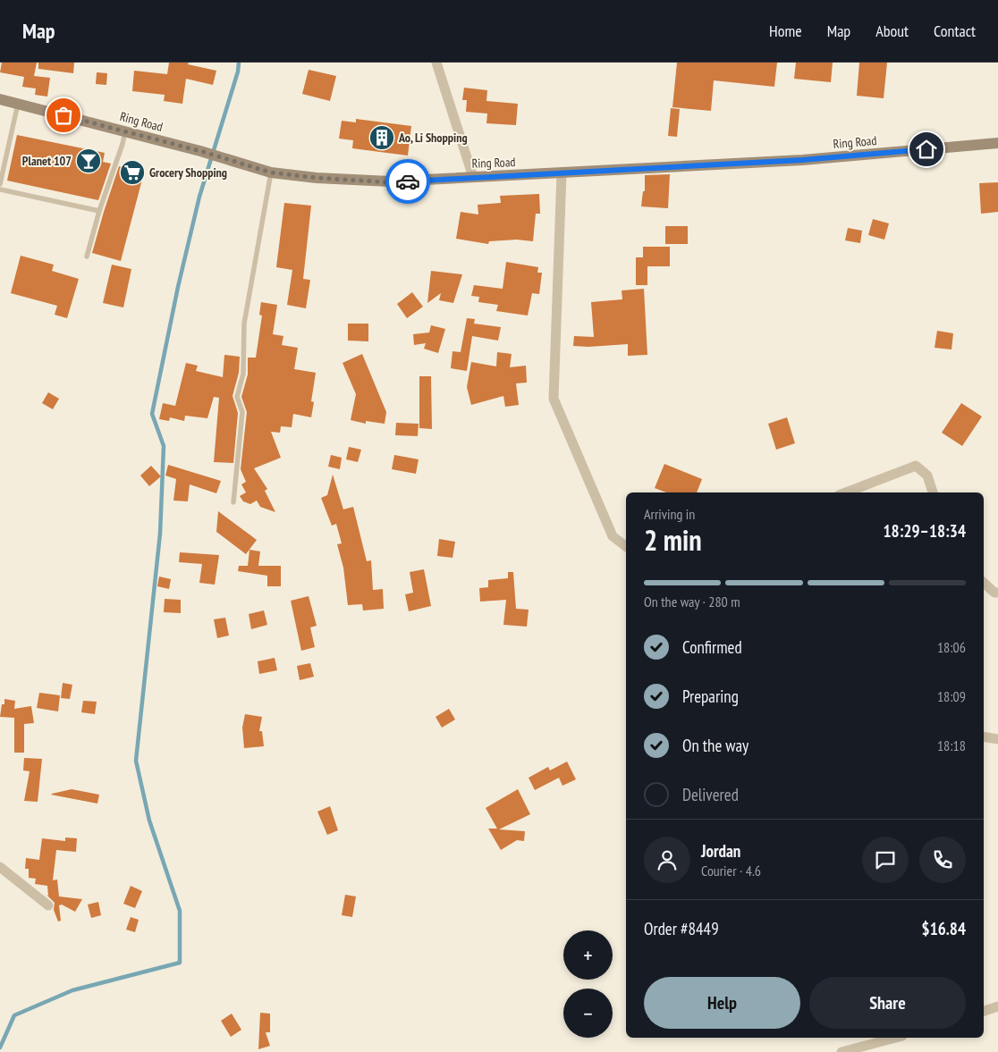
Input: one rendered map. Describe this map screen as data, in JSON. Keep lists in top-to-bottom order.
{
  "streets": {
    "main road": ["Ring Road"]
  },
  "places": {
    "building": ["Ao, Li Shopping"],
    "bar": ["Planet 107"],
    "supermarket": ["Grocery Shopping"]
  },
  "page": {
    "header": "Map",
    "nav": [
      "Home",
      "Map",
      "About",
      "Contact"
    ],
    "heading": ["2 min", "Arriving in", "18:29–18:34"],
    "panel": [
      "Jordan",
      "Courier · 4.6",
      "Order #8449",
      "$16.84"
    ],
    "bar": "On the way · 280 m",
    "list": [
      ["Confirmed", "18:06"],
      ["Preparing", "18:09"],
      ["On the way", "18:18"],
      "Delivered"
    ],
    "map_buttons": ["+", "−"],
    "buttons": ["Help", "Share"]
  }
}
